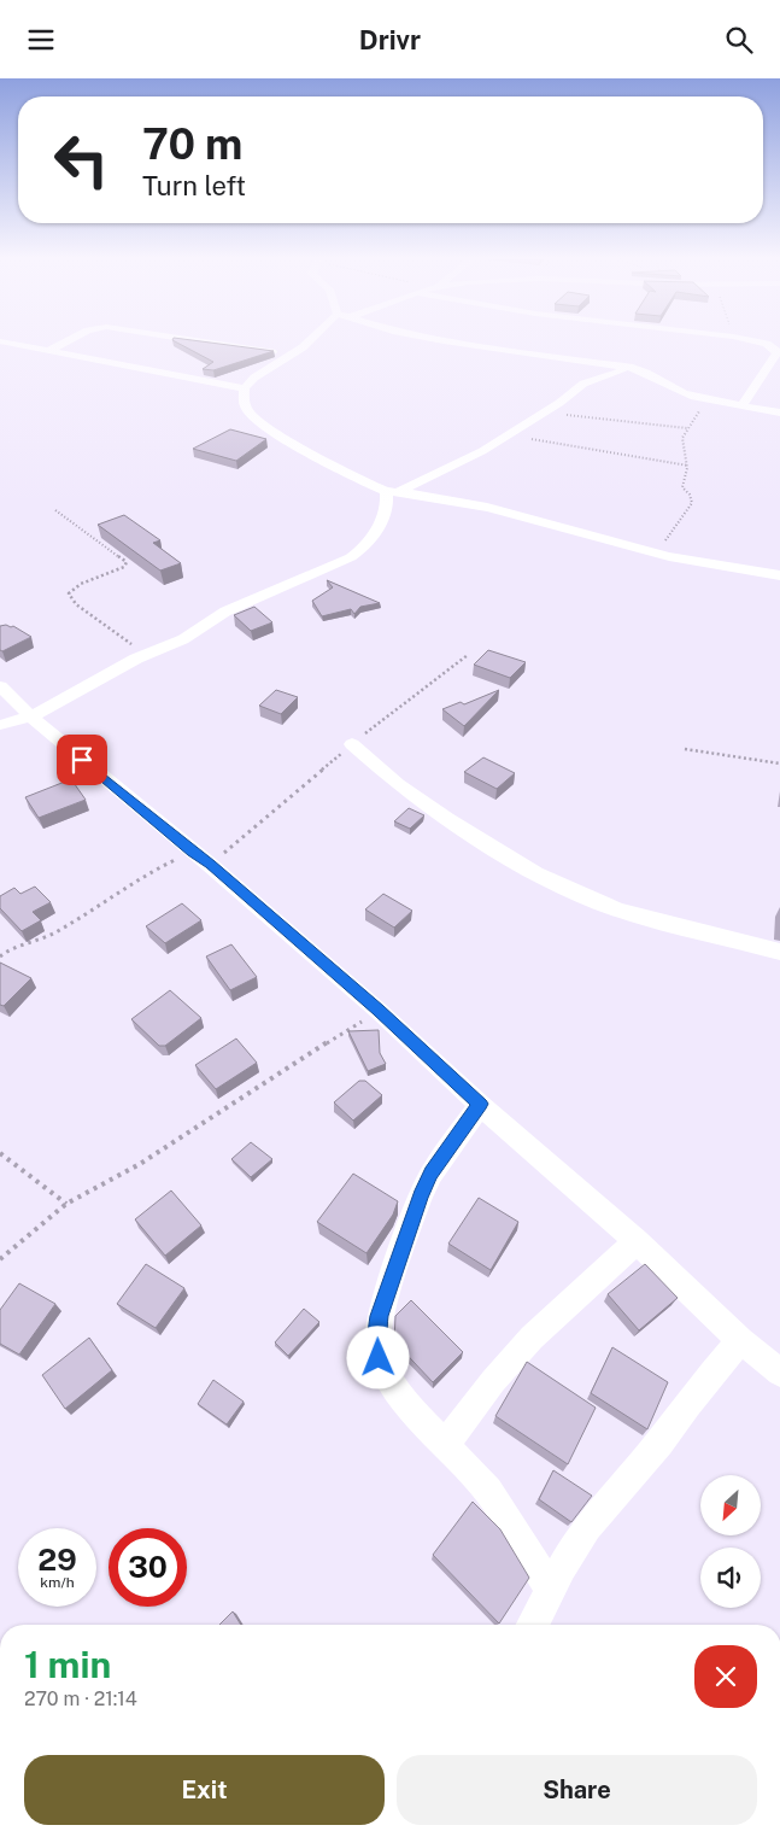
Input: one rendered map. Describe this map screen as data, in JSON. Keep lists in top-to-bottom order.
{
  "north": "bottom left",
  "page": {
    "header": "Drivr",
    "turn": ["70 m", "Turn left"],
    "speed": "29 km/h",
    "limit": "30",
    "heading": ["1 min", "270 m · 21:14"],
    "buttons": ["Exit", "Share"]
  }
}
